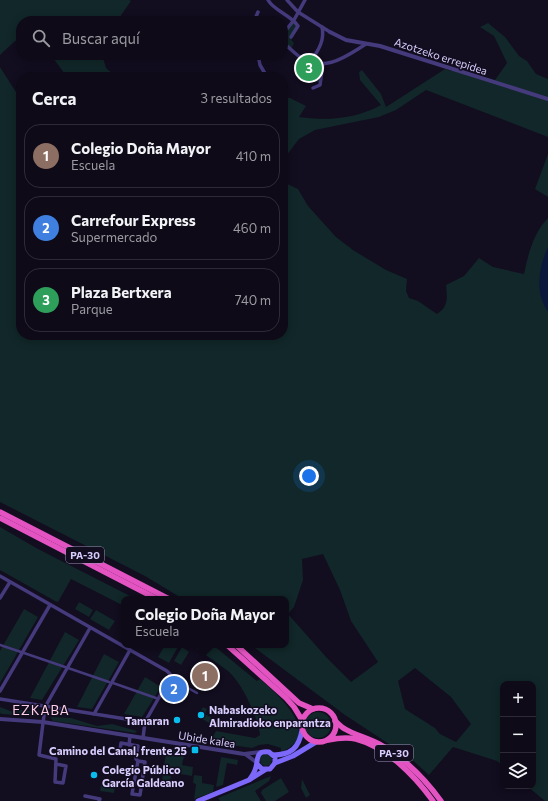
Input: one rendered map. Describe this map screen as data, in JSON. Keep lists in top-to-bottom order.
{
  "streets": {
    "highway": ["PA-30"],
    "street": ["Azotzeko errepidea", "Ubide kalea"]
  },
  "districts": ["EZKABA"],
  "places": {
    "other": ["Nabaskozeko Almiradioko enparantza", "Tamaran", "Colegio Público García Galdeano"],
    "transit": ["Camino del Canal, frente 25"]
  },
  "page": {
    "search": "Buscar aquí",
    "pins": ["3", "1", "2"],
    "heading": ["Cerca", "3 resultados"],
    "list": [
      {
        "mark": "1",
        "name": "Colegio Doña Mayor",
        "note": "Escuela",
        "value": "410 m"
      },
      {
        "mark": "2",
        "name": "Carrefour Express",
        "note": "Supermercado",
        "value": "460 m"
      },
      {
        "mark": "3",
        "name": "Plaza Bertxera",
        "note": "Parque",
        "value": "740 m"
      }
    ],
    "popup": ["Colegio Doña Mayor", "Escuela"],
    "map_buttons": ["+", "−"]
  }
}
